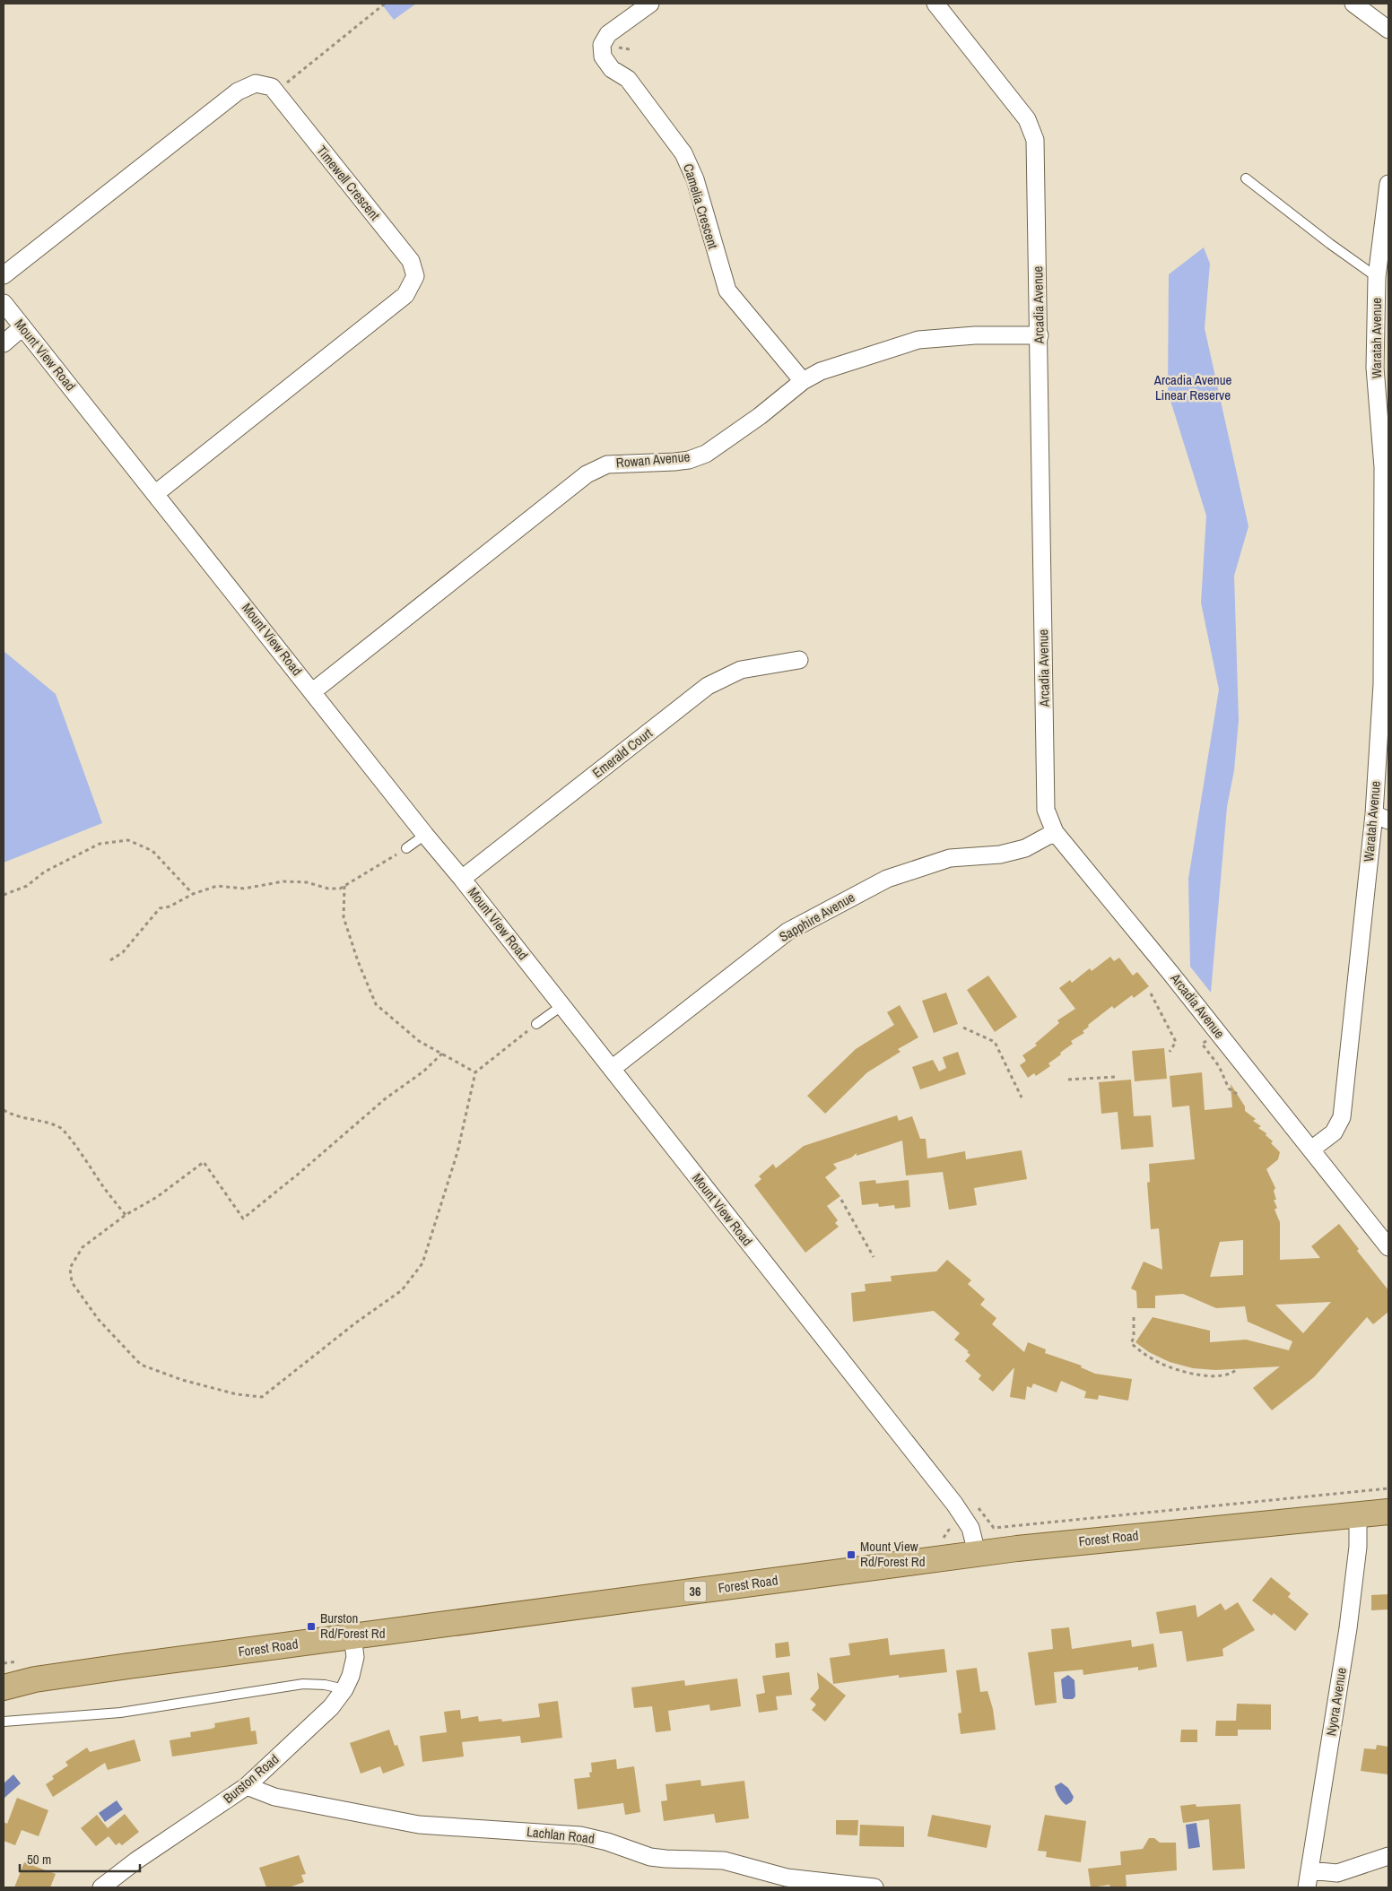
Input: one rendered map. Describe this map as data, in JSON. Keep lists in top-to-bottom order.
{
  "streets": {
    "main road": ["Forest Road", "36"],
    "street": [
      "Timewell Crescent",
      "Camelia Crescent",
      "Arcadia Avenue",
      "Waratah Avenue",
      "Mount View Road",
      "Rowan Avenue",
      "Emerald Court",
      "Sapphire Avenue",
      "Nyora Avenue",
      "Burston Road",
      "Lachlan Road"
    ]
  },
  "crossings": [
    ["Timewell Crescent", "Mount View Road"],
    ["Camelia Crescent", "Rowan Avenue"],
    ["Arcadia Avenue", "Waratah Avenue"],
    ["Arcadia Avenue", "Rowan Avenue"],
    ["Arcadia Avenue", "Sapphire Avenue"],
    ["Mount View Road", "Rowan Avenue"],
    ["Mount View Road", "Emerald Court"],
    ["Mount View Road", "Sapphire Avenue"],
    ["Mount View Road", "Forest Road"],
    ["Forest Road", "Nyora Avenue"],
    ["Forest Road", "Burston Road"],
    ["Burston Road", "Lachlan Road"]
  ],
  "parks": ["Arcadia Avenue Linear Reserve"],
  "places": {
    "transit": ["Mount View Rd/Forest Rd", "Burston Rd/Forest Rd"]
  },
  "scale_bar": "50 m"
}
